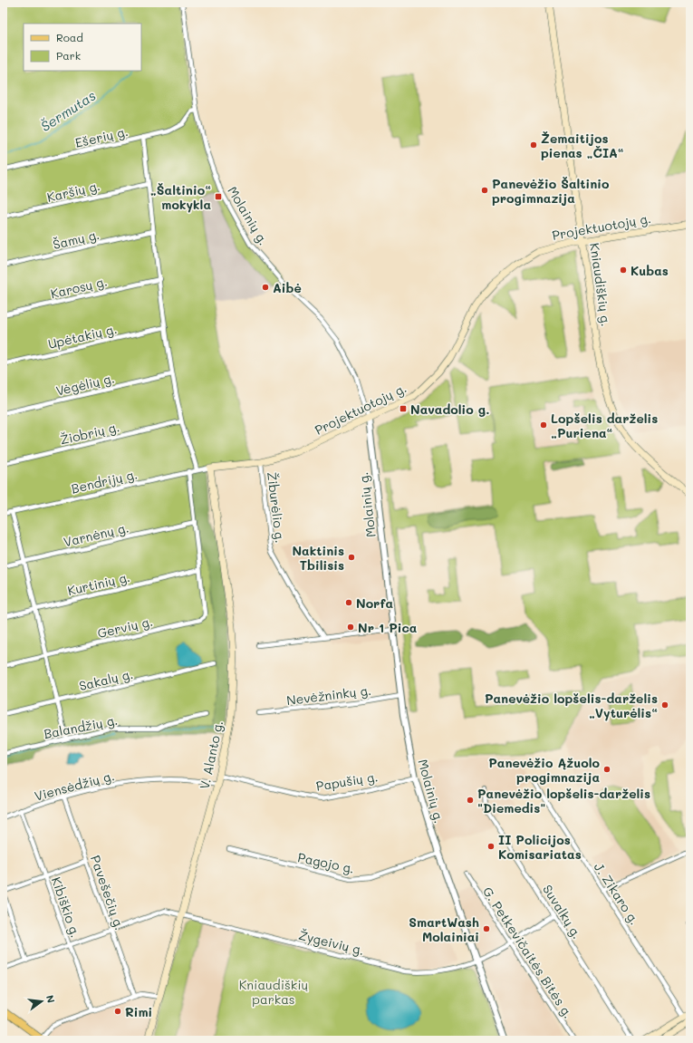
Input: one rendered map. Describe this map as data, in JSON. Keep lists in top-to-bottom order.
{
  "streets": {
    "main road": ["Projektuotojų g.", "Kniaudiškių g.", "V. Alanto g."],
    "street": [
      "Ešerių g.",
      "Karšių g.",
      "Molainių g.",
      "Šamų g.",
      "Karosų g.",
      "Upėtakių g.",
      "Vėgėlių g.",
      "Žiobrių g.",
      "Bendrijų g.",
      "Žiburėlio g.",
      "Varnėnų g.",
      "Kurtinių g.",
      "Gervių g.",
      "Sakalų g.",
      "Nevėžninkų g.",
      "Balandžių g.",
      "Papušių g.",
      "Viensėdžių g.",
      "Pagojo g.",
      "Pavešečių g.",
      "J. Zikaro g.",
      "Kibiškio g.",
      "Suvalkų g.",
      "Žygeivių g.",
      "G. Petkevičaitės Bitės g."
    ]
  },
  "crossings": [
    ["Ešerių g.", "Molainių g."],
    ["Molainių g.", "Projektuotojų g."],
    ["Molainių g.", "Nevėžninkų g."],
    ["Molainių g.", "Papušių g."],
    ["Molainių g.", "Pagojo g."],
    ["Molainių g.", "Žygeivių g."],
    ["Projektuotojų g.", "Kniaudiškių g."],
    ["Projektuotojų g.", "Bendrijų g."],
    ["Projektuotojų g.", "Žiburėlio g."],
    ["Projektuotojų g.", "V. Alanto g."],
    ["Bendrijų g.", "Gervių g."],
    ["Bendrijų g.", "V. Alanto g."],
    ["Varnėnų g.", "Gervių g."],
    ["Kurtinių g.", "Gervių g."],
    ["V. Alanto g.", "Papušių g."],
    ["V. Alanto g.", "Viensėdžių g."],
    ["V. Alanto g.", "Žygeivių g."],
    ["Viensėdžių g.", "Pavešečių g."],
    ["Viensėdžių g.", "Kibiškio g."],
    ["Pavešečių g.", "Žygeivių g."],
    ["Kibiškio g.", "Žygeivių g."],
    ["Suvalkų g.", "Žygeivių g."],
    ["Žygeivių g.", "G. Petkevičaitės Bitės g."]
  ],
  "water": ["Šermutas"],
  "parks": ["Kniaudiškių parkas"],
  "places": {
    "other": [
      "Žemaitijos pienas „ČIA“",
      "Panevėžio Šaltinio progimnazija",
      "Kubas",
      "Aibė",
      "Lopšelis darželis „Puriena“",
      "Naktinis Tbilisis",
      "Norfa",
      "Nr 1 Pica",
      "Panevėžio lopšelis-darželis „Vyturėlis“",
      "Panevėžio Ąžuolo progimnazija",
      "Panevėžio lopšelis-darželis \"Diemedis\"",
      "II Policijos Komisariatas",
      "SmartWash Molainiai",
      "Rimi"
    ],
    "transit": ["„Šaltinio“ mokykla", "Navadolio g."]
  },
  "legend": ["Road", "Park"],
  "north": "right"
}
